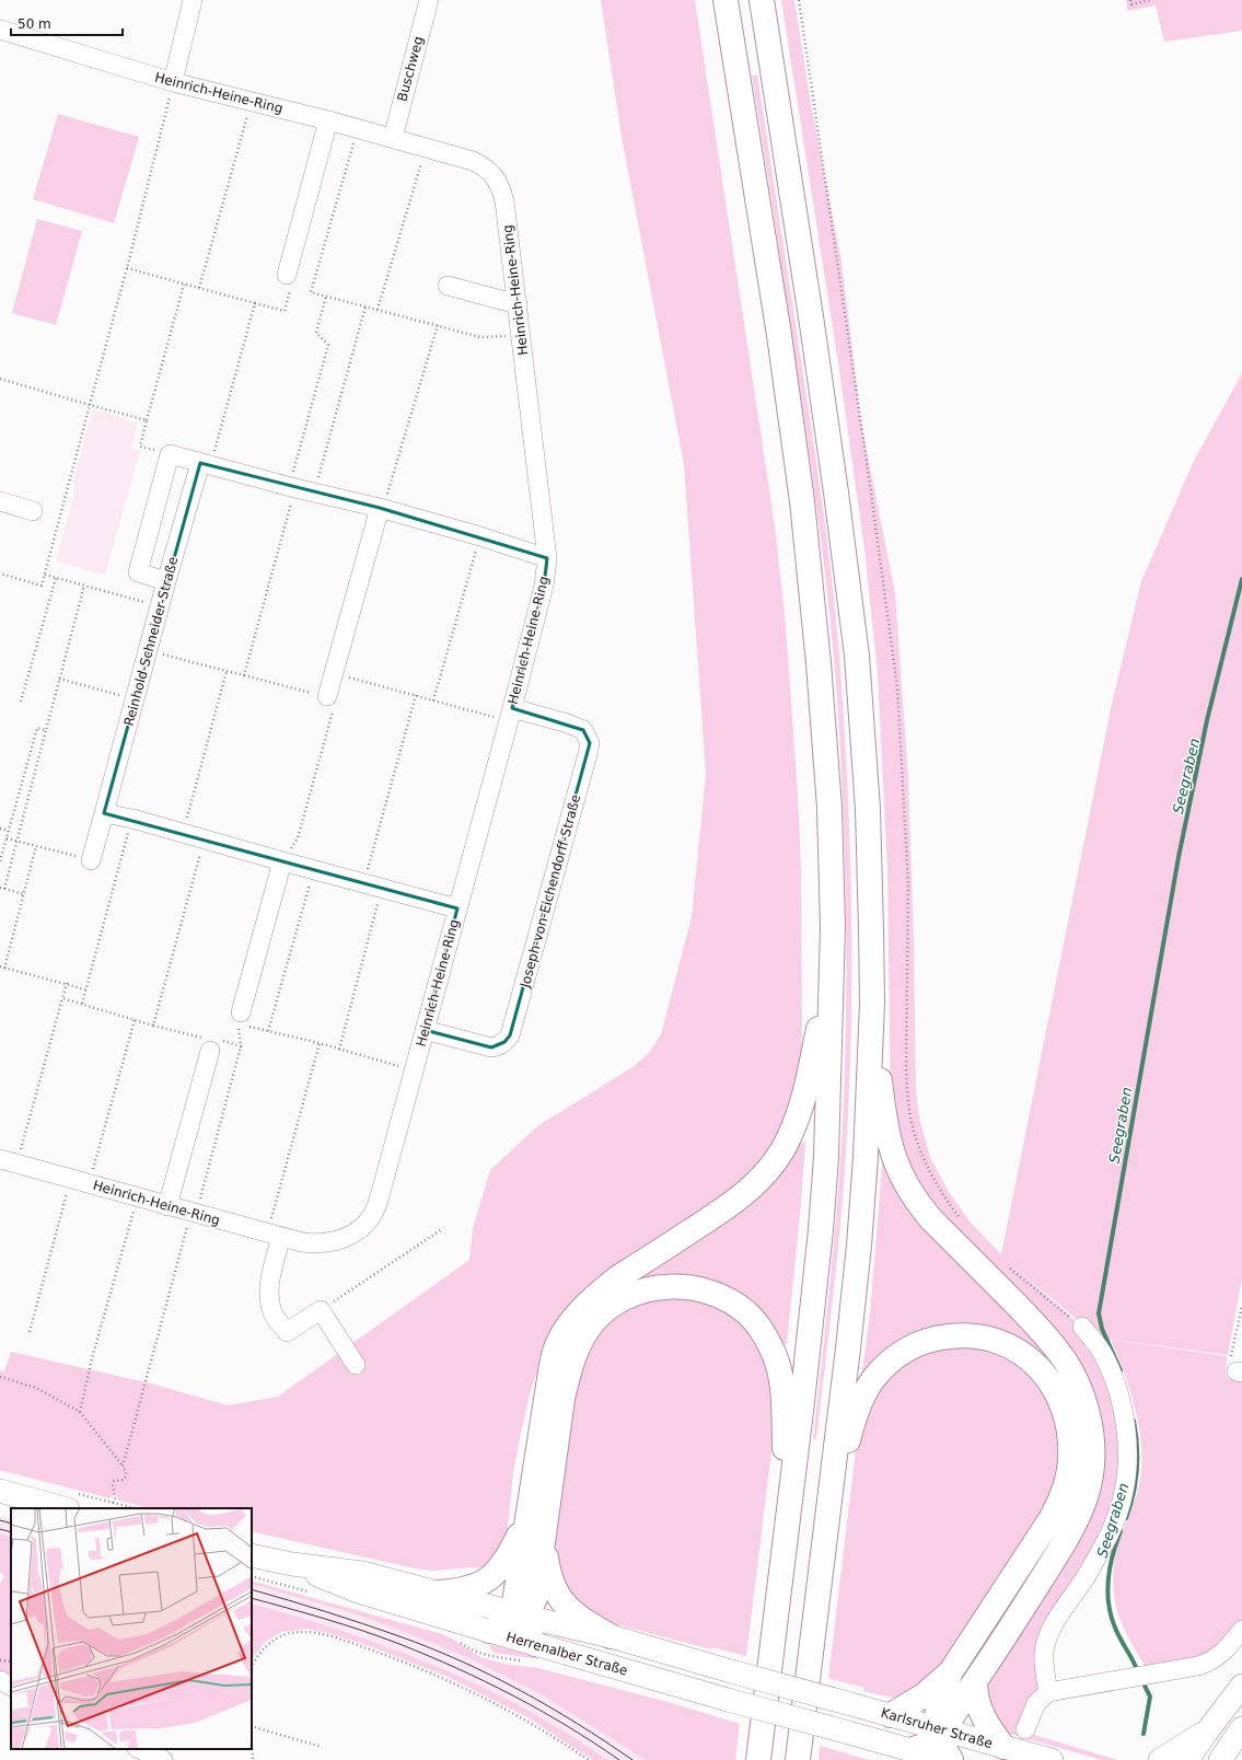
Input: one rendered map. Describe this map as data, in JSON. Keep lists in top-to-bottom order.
{
  "streets": {
    "main road": ["Herrenalber Straße", "Karlsruher Straße"],
    "street": [
      "Buschweg",
      "Heinrich-Heine-Ring",
      "Reinhold-Schneider-Straße",
      "Joseph-von-Eichendorff-Straße"
    ]
  },
  "crossings": [
    ["Buschweg", "Heinrich-Heine-Ring"],
    ["Heinrich-Heine-Ring", "Joseph-von-Eichendorff-Straße"],
    ["Herrenalber Straße", "Karlsruher Straße"]
  ],
  "water": ["Seegraben"],
  "scale_bar": "50 m"
}
